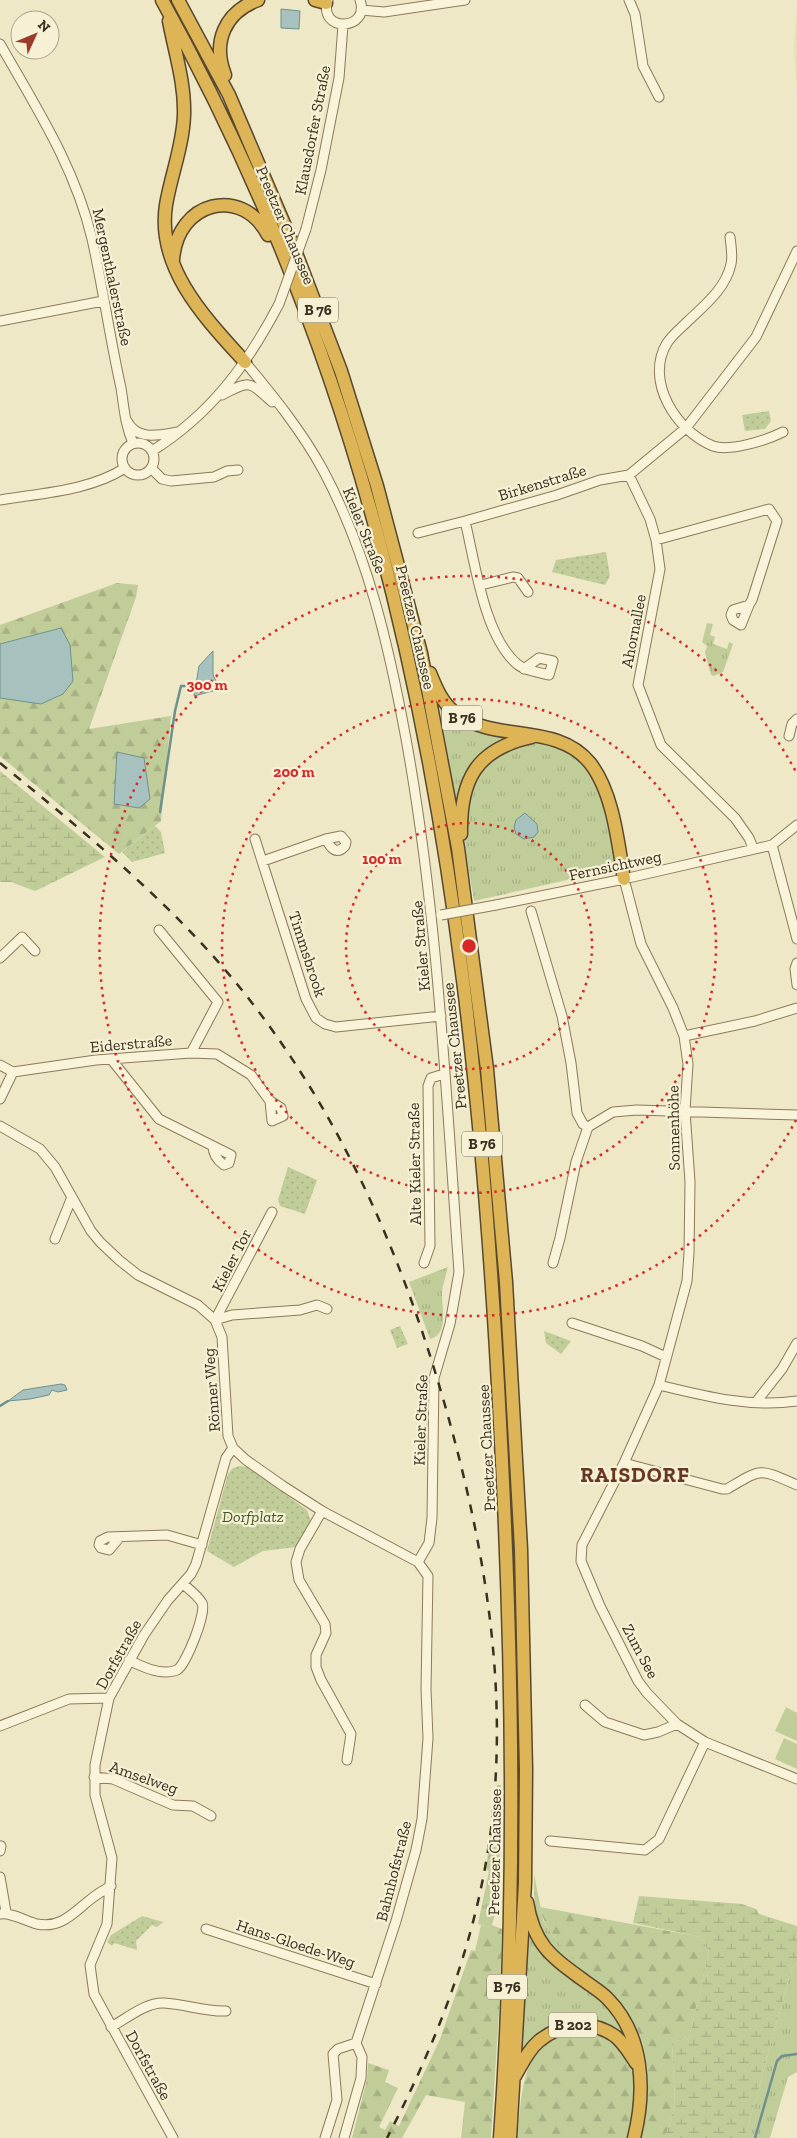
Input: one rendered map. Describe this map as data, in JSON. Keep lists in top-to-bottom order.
{
  "streets": {
    "highway": ["Preetzer Chaussee", "B 76", "B 202"],
    "street": [
      "Klausdorfer Straße",
      "Mergenthalerstraße",
      "Birkenstraße",
      "Kieler Straße",
      "Ahornallee",
      "Fernsichtweg",
      "Timmsbrook",
      "Eiderstraße",
      "Sonnenhöhe",
      "Alte Kieler Straße",
      "Kieler Tor",
      "Rönner Weg",
      "Zum See",
      "Dorfstraße",
      "Amselweg",
      "Bahnhofstraße",
      "Hans-Gloede-Weg"
    ]
  },
  "crossings": [
    ["Klausdorfer Straße", "Mergenthalerstraße"],
    ["Klausdorfer Straße", "B 76"],
    ["Klausdorfer Straße", "Kieler Straße"],
    ["Preetzer Chaussee", "B 76"],
    ["Preetzer Chaussee", "B 202"],
    ["B 76", "Kieler Straße"],
    ["B 76", "Fernsichtweg"],
    ["B 76", "Sonnenhöhe"],
    ["B 76", "B 202"],
    ["Birkenstraße", "Ahornallee"],
    ["Kieler Straße", "Fernsichtweg"],
    ["Kieler Straße", "Timmsbrook"],
    ["Kieler Straße", "Alte Kieler Straße"],
    ["Kieler Straße", "Rönner Weg"],
    ["Kieler Straße", "Bahnhofstraße"],
    ["Ahornallee", "Fernsichtweg"],
    ["Fernsichtweg", "Sonnenhöhe"],
    ["Sonnenhöhe", "Zum See"],
    ["Kieler Tor", "Rönner Weg"],
    ["Rönner Weg", "Dorfstraße"],
    ["Rönner Weg", "Bahnhofstraße"],
    ["Dorfstraße", "Amselweg"],
    ["Bahnhofstraße", "Hans-Gloede-Weg"]
  ],
  "districts": ["RAISDORF"],
  "parks": ["Dorfplatz"],
  "north": "top right",
  "rings": ["300 m", "200 m", "100 m"]
}
